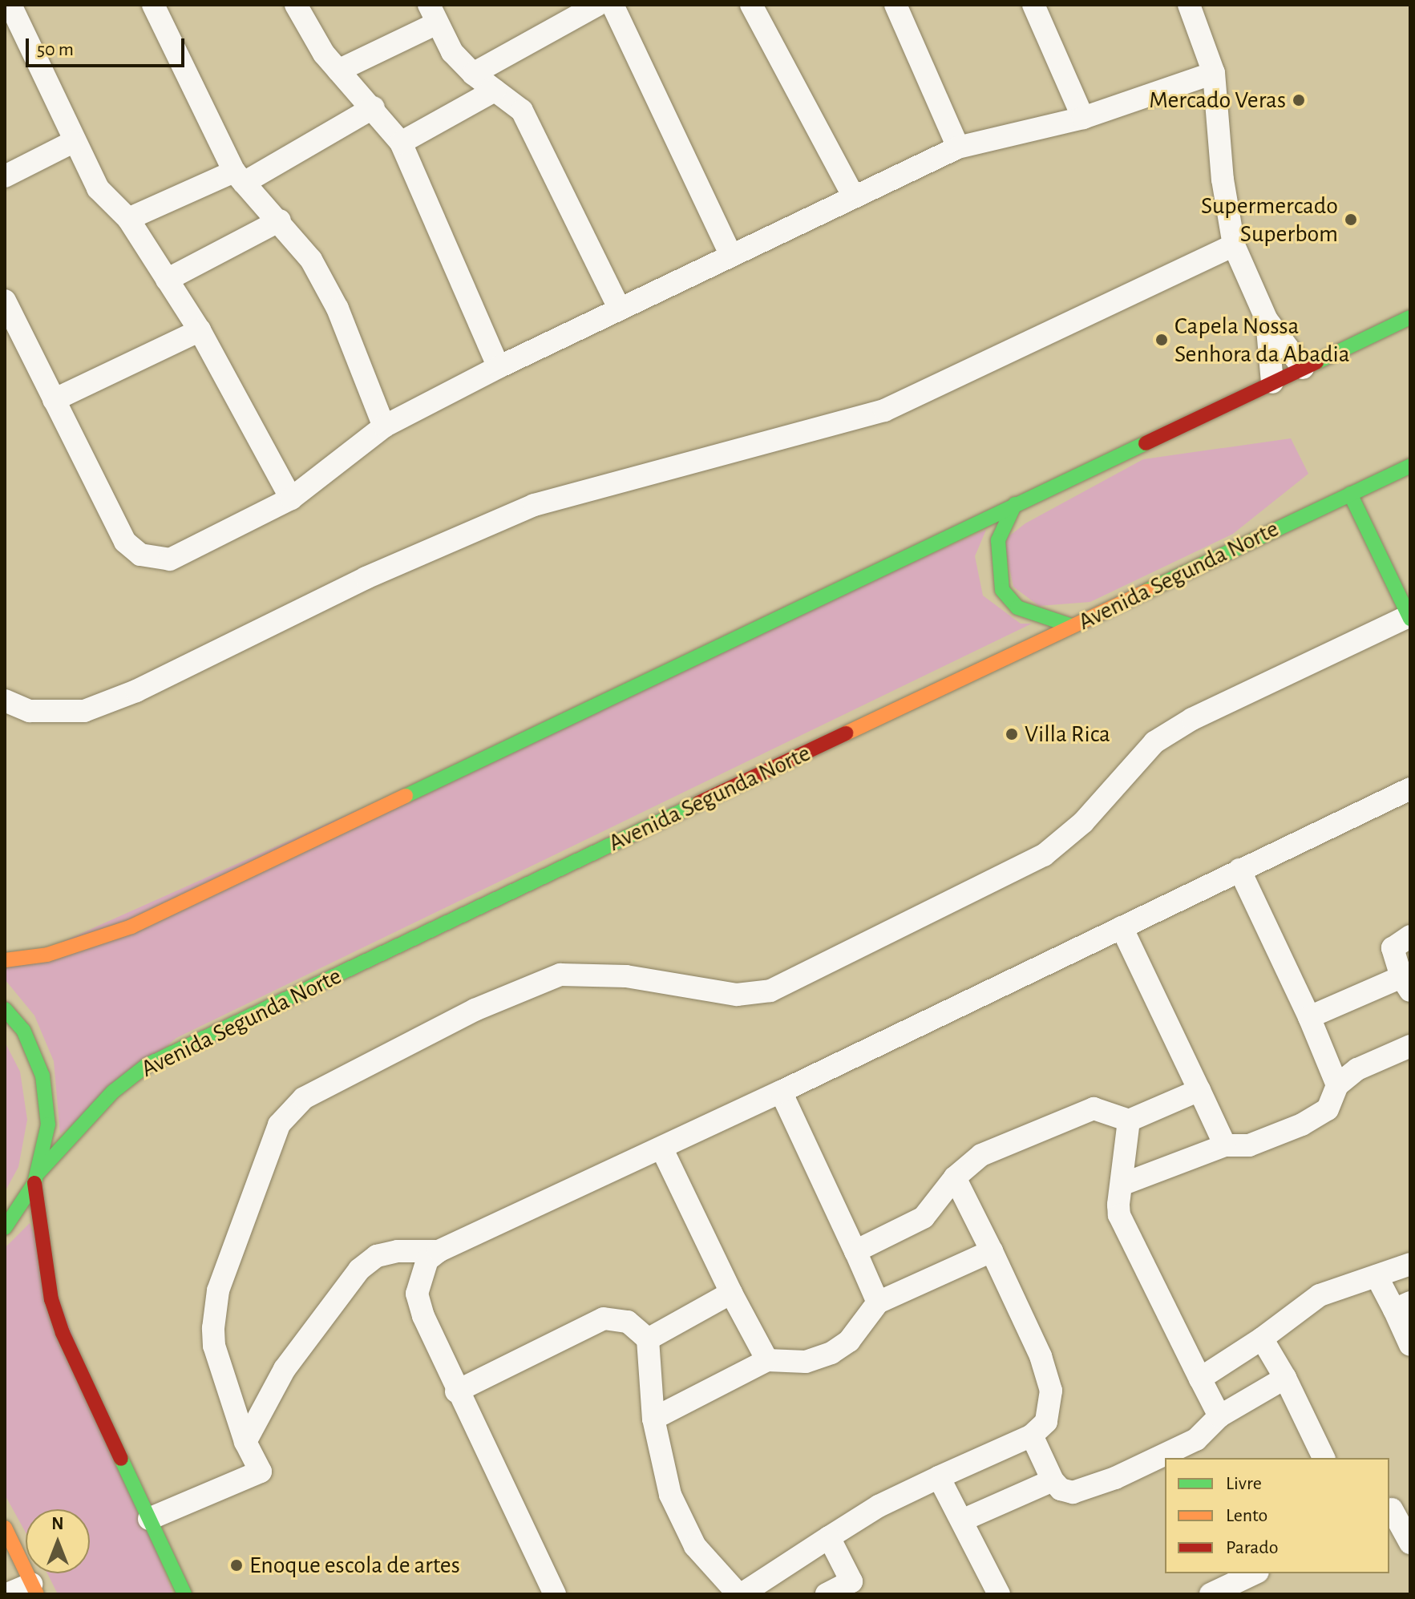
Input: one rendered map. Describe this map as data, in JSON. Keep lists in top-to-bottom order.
{
  "streets": {
    "main road": ["Avenida Segunda Norte"]
  },
  "places": [
    "Mercado Veras",
    "Supermercado Superbom",
    "Capela Nossa Senhora da Abadia",
    "Villa Rica",
    "Enoque escola de artes"
  ],
  "legend": ["Livre", "Lento", "Parado"],
  "scale_bar": "50 m",
  "north": "top"
}
